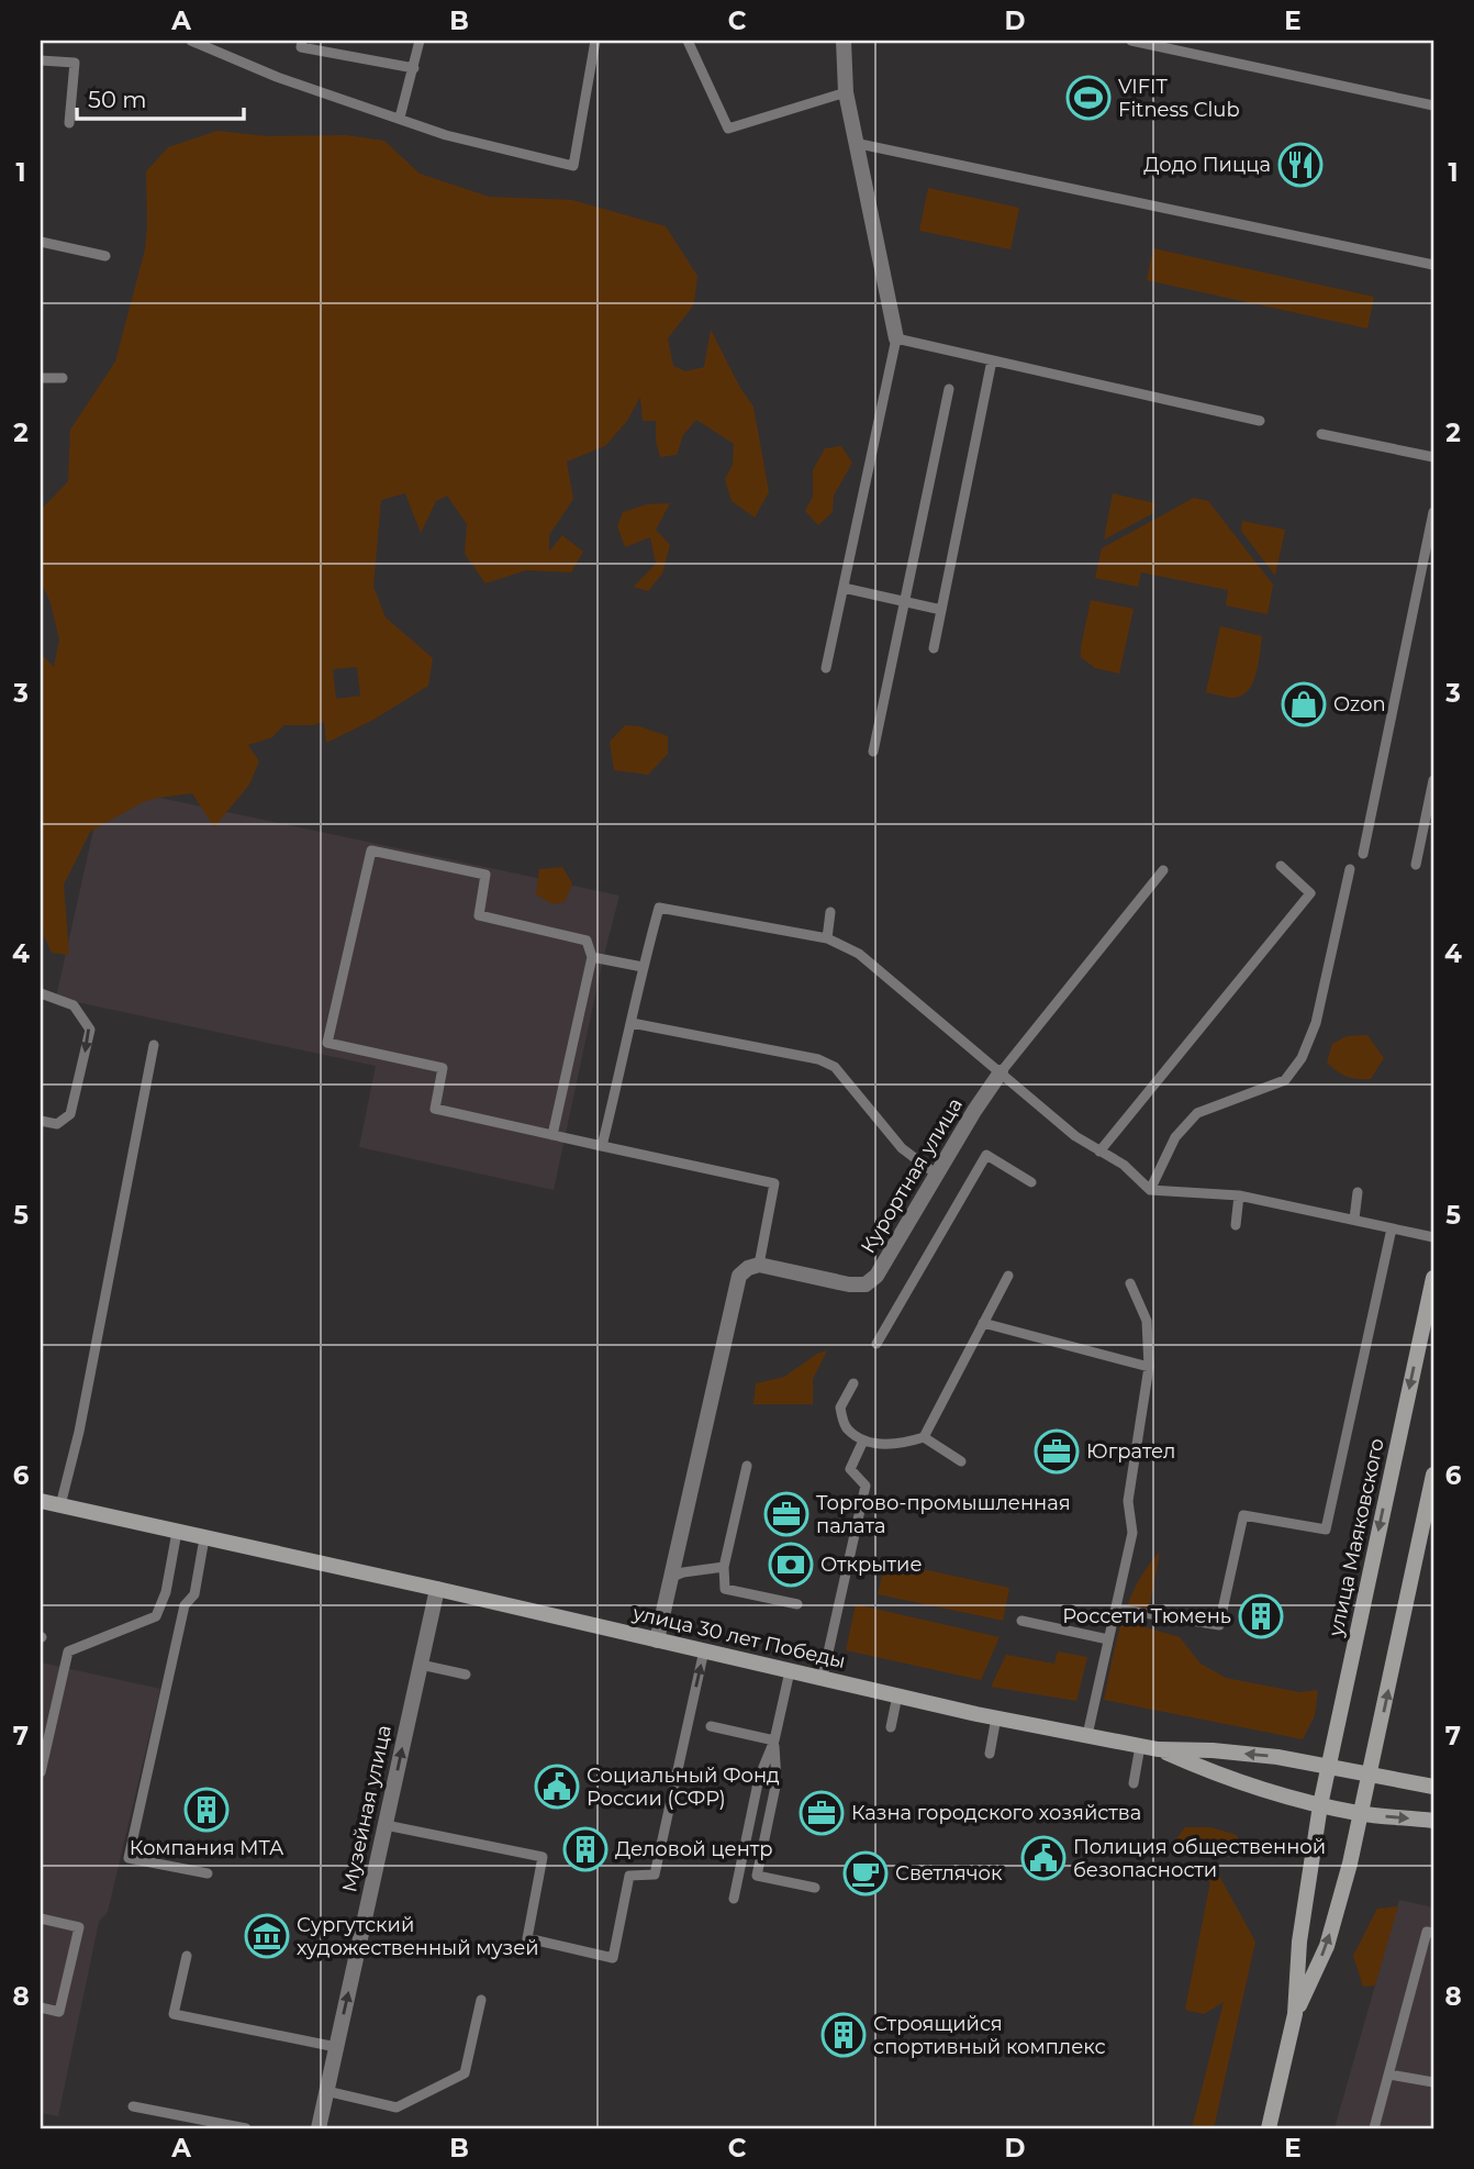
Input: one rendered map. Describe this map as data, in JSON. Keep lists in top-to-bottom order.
{
  "streets": {
    "main road": ["улица Маяковского", "улица 30 лет Победы"],
    "street": ["Курортная улица", "Музейная улица"]
  },
  "crossings": [
    ["улица Маяковского", "улица 30 лет Победы"],
    ["улица 30 лет Победы", "Музейная улица"]
  ],
  "one_way": ["Музейная улица"],
  "places": {
    "sports": ["VIFIT Fitness Club"],
    "restaurant": ["Додо Пицца"],
    "shop": ["Ozon"],
    "office": ["Югрател", "Торгово-промышленная палата", "Казна городского хозяйства"],
    "bank": ["Открытие"],
    "building": [
      "Россети Тюмень",
      "Компания MTA",
      "Деловой центр",
      "Строящийся спортивный комплекс"
    ],
    "public building": ["Социальный Фонд России (СФР)", "Полиция общественной безопасности"],
    "cafe": ["Светлячок"],
    "museum": ["Сургутский художественный музей"]
  },
  "scale_bar": "50 m",
  "grid": {
    "columns": [
      "A",
      "B",
      "C",
      "D",
      "E"
    ],
    "rows": [
      "1",
      "2",
      "3",
      "4",
      "5",
      "6",
      "7",
      "8"
    ]
  }
}
